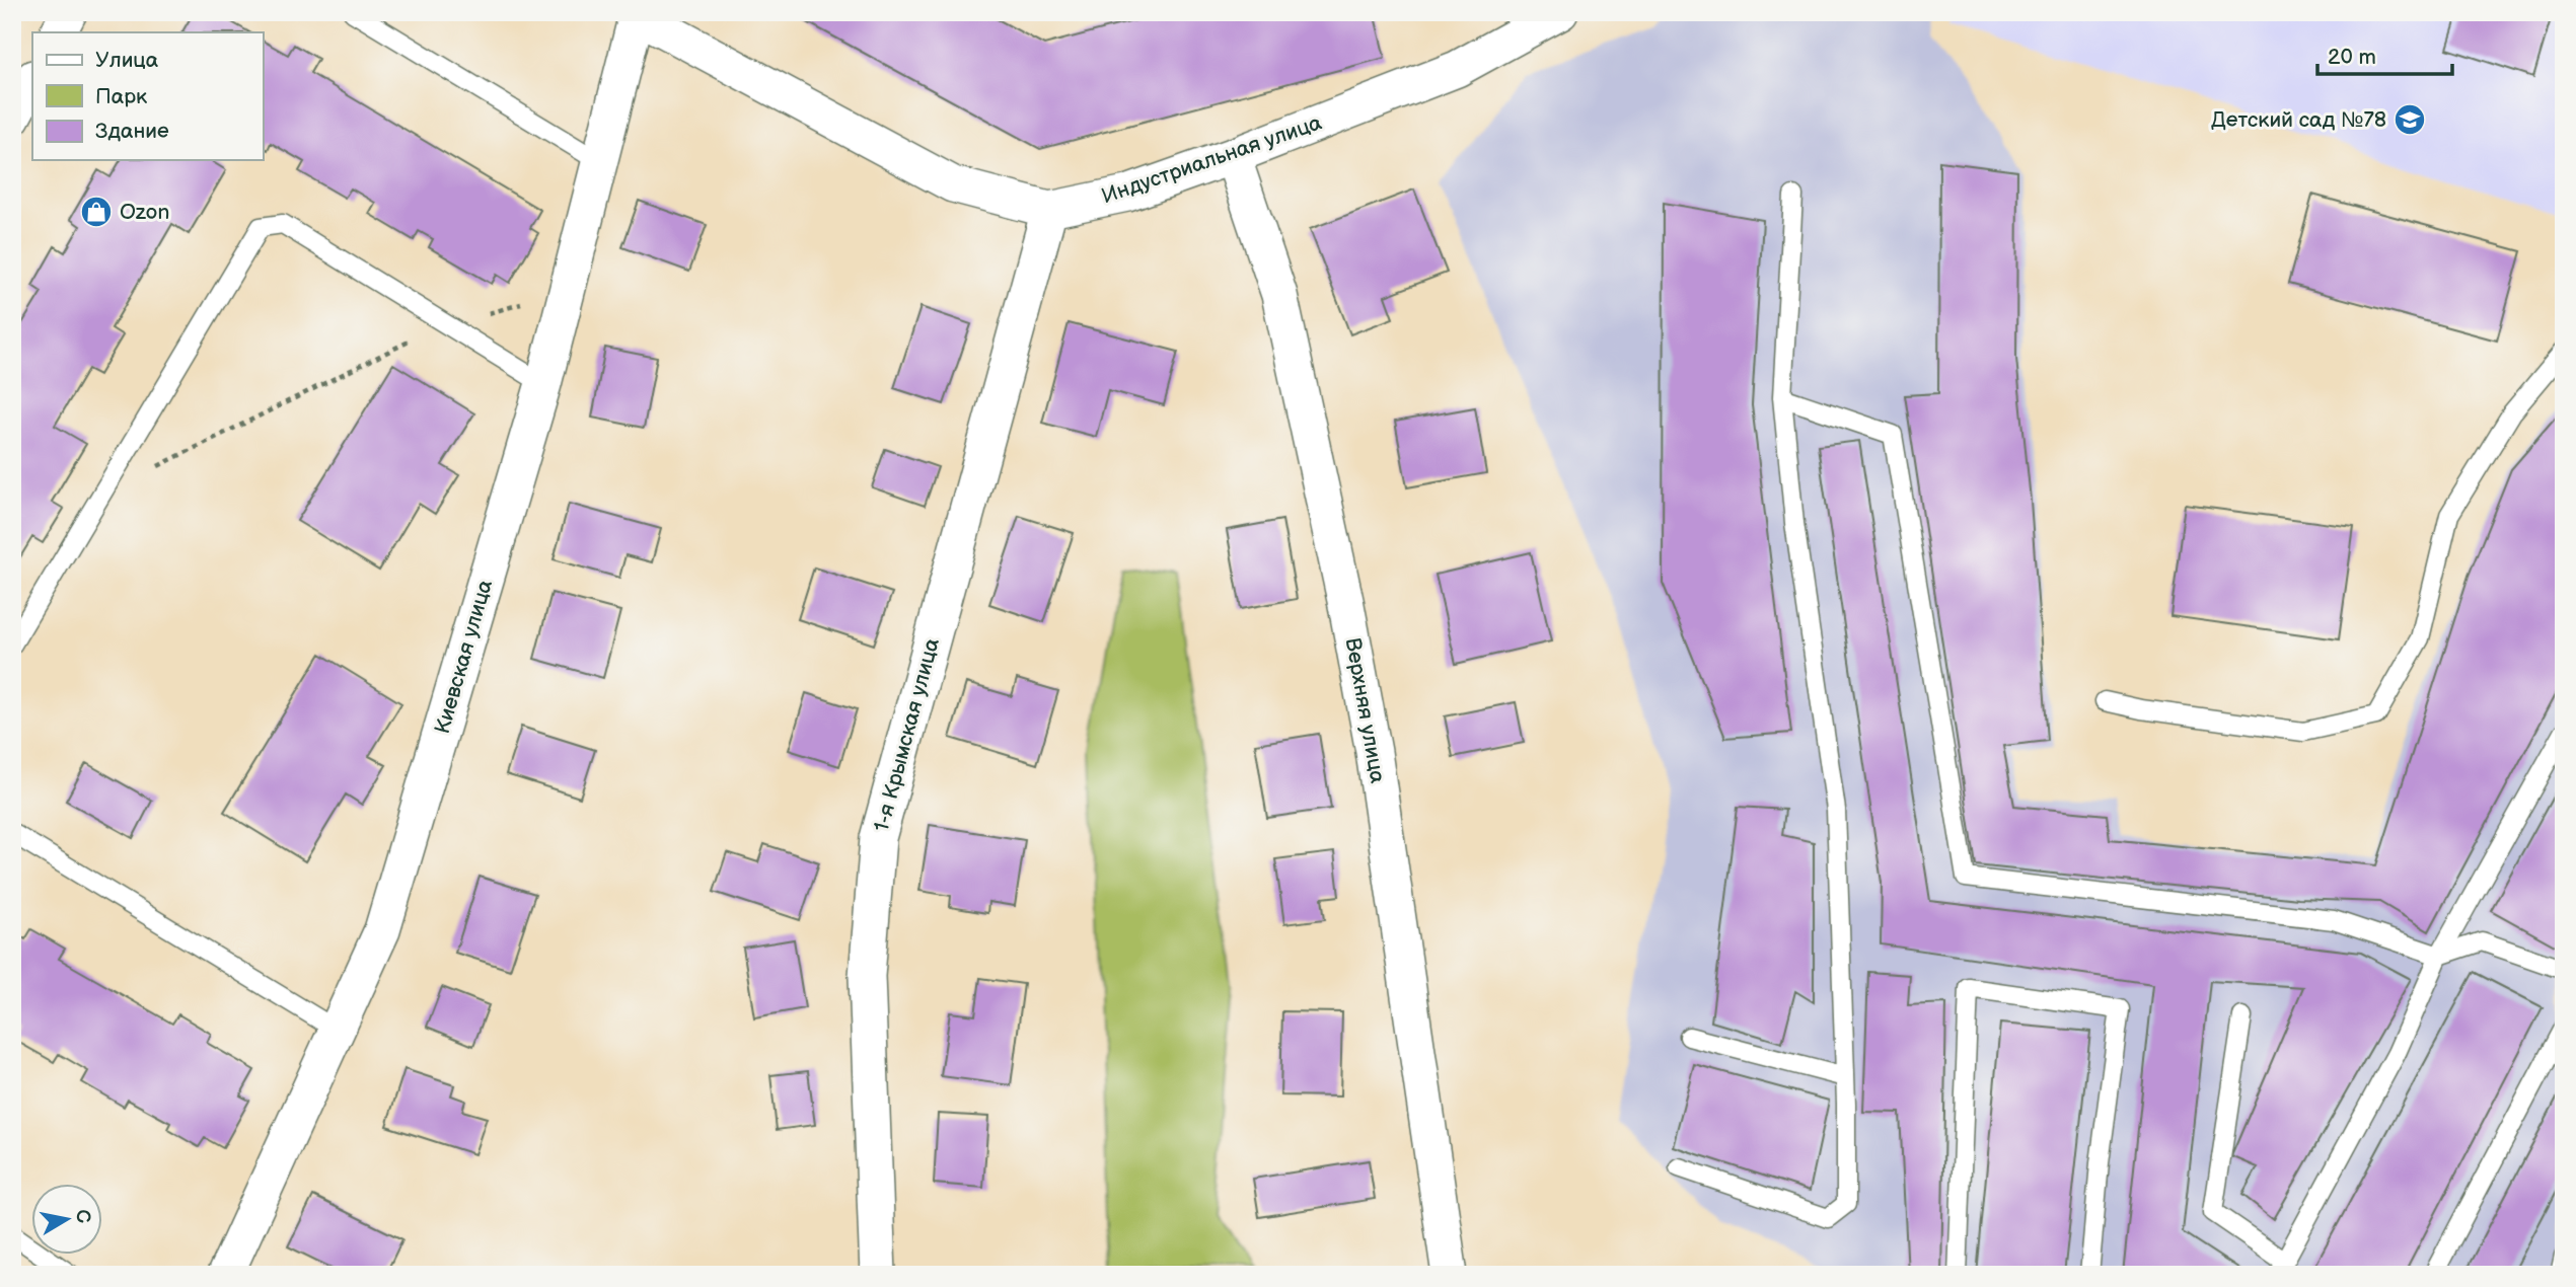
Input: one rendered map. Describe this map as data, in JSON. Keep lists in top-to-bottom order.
{
  "streets": {
    "street": [
      "Индустриальная улица",
      "Киевская улица",
      "Верхняя улица",
      "1-я Крымская улица"
    ]
  },
  "crossings": [
    ["Индустриальная улица", "Киевская улица"],
    ["Индустриальная улица", "Верхняя улица"],
    ["Индустриальная улица", "1-я Крымская улица"]
  ],
  "places": {
    "school or university": ["Детский сад №78"],
    "shop": ["Ozon"]
  },
  "legend": ["Улица", "Парк", "Здание"],
  "scale_bar": "20 m",
  "north": "right"
}
